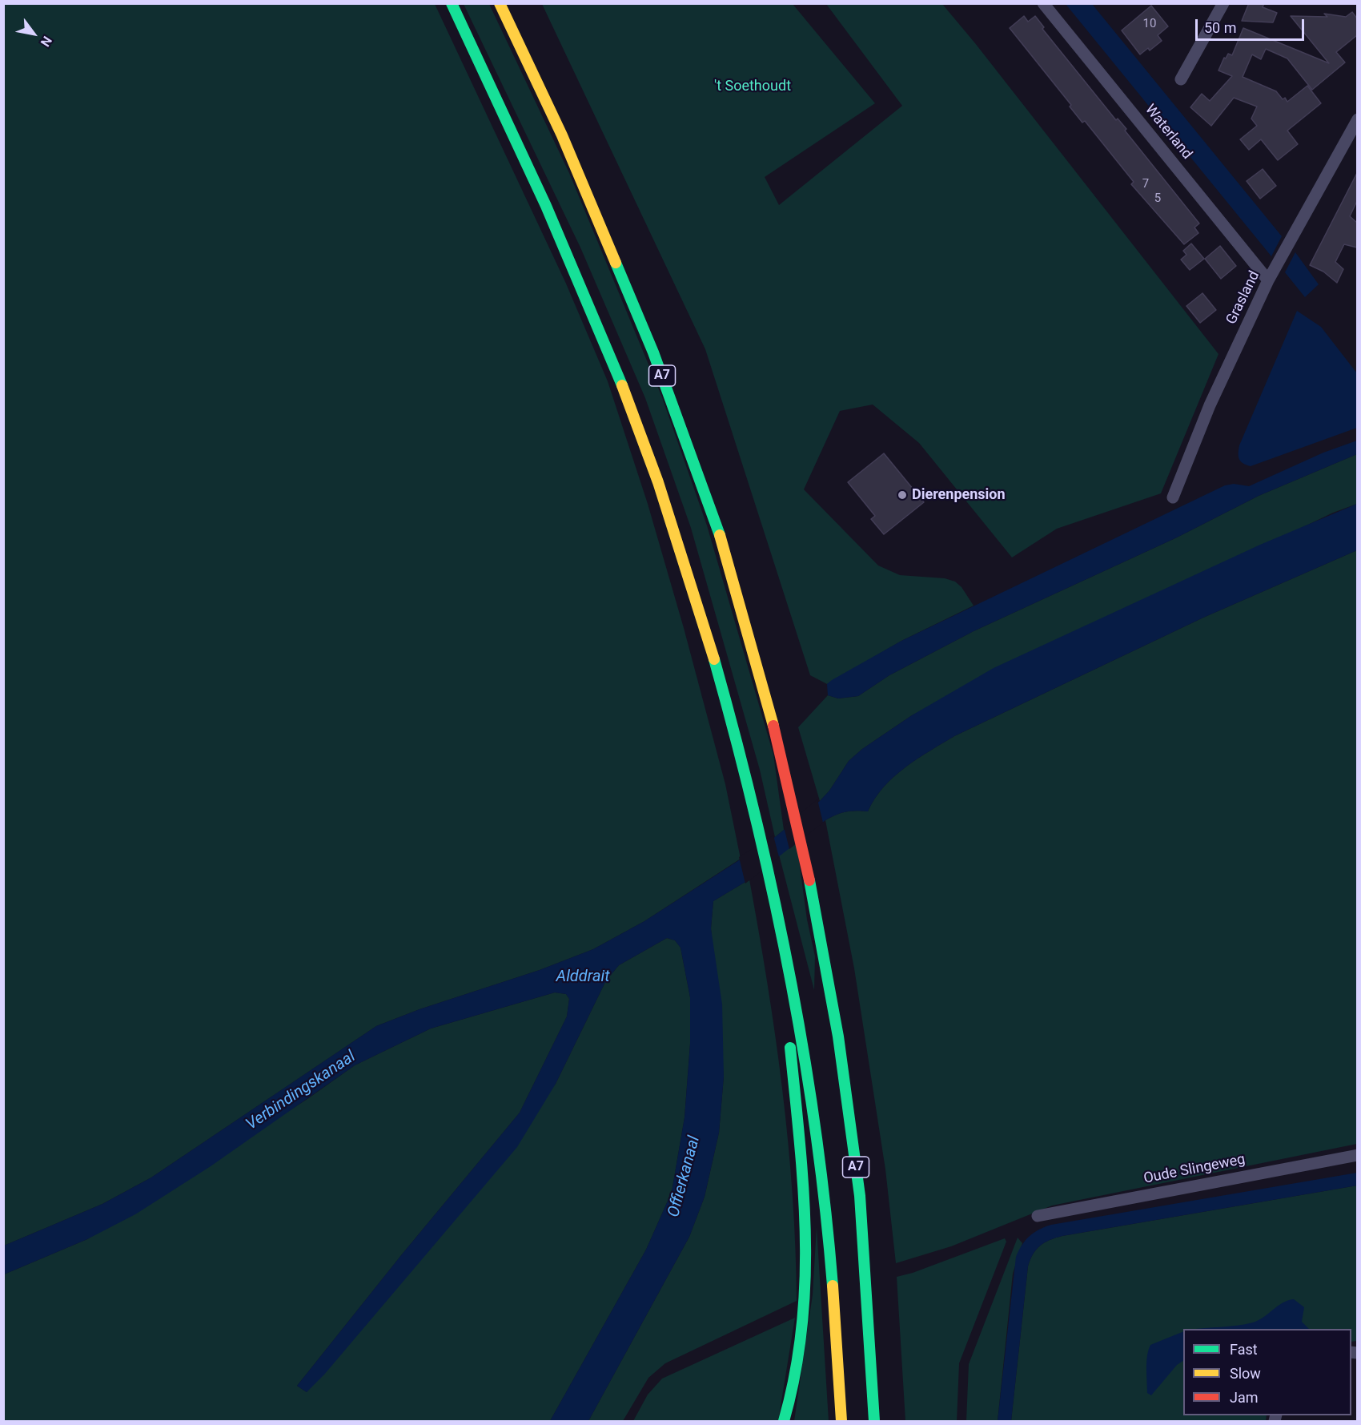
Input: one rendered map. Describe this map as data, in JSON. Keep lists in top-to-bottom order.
{
  "streets": {
    "highway": ["A7"],
    "street": ["Waterland", "Grasland", "Oude Slingeweg"]
  },
  "crossings": [
    ["Waterland", "Grasland"]
  ],
  "water": ["Alddrait", "Verbindingskanaal", "Offierkanaal"],
  "parks": ["'t Soethoudt"],
  "places": ["Dierenpension"],
  "house_numbers": ["10", "7", "5"],
  "legend": ["Fast", "Slow", "Jam"],
  "scale_bar": "50 m",
  "north": "bottom right"
}
